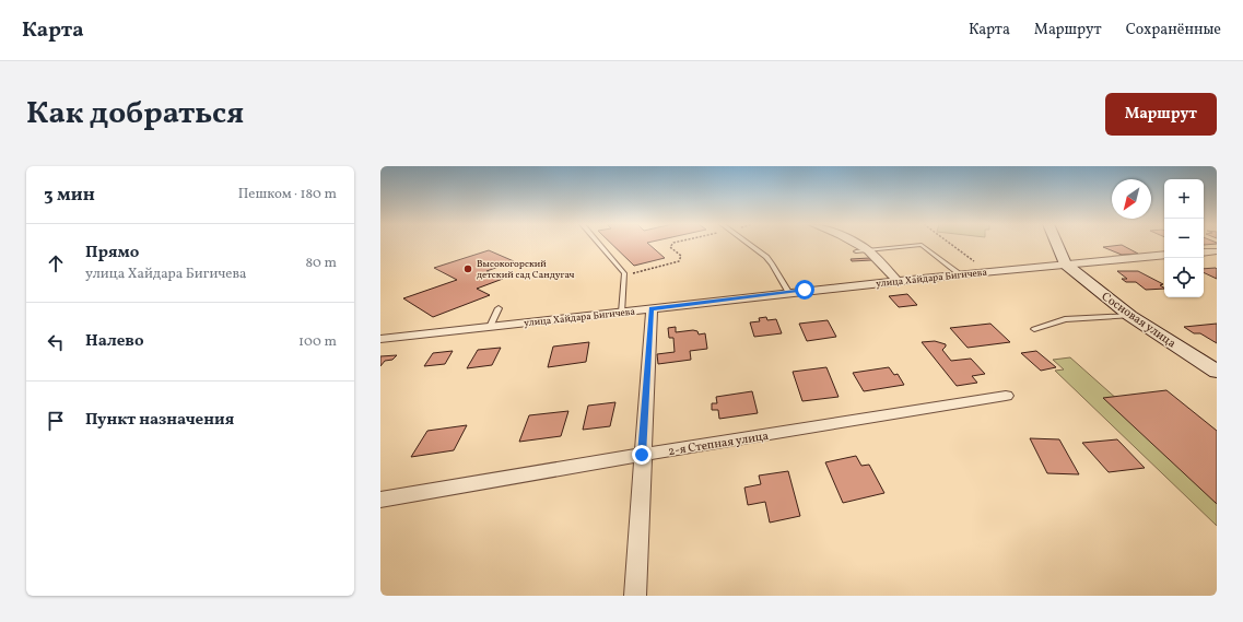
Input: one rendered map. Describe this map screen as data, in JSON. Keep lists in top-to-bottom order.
{
  "streets": {
    "street": ["улица Хайдара Бигичева", "Сосновая улица", "2-я Степная улица"]
  },
  "crossings": [
    ["улица Хайдара Бигичева", "Сосновая улица"]
  ],
  "places": ["Высокогорский детский сад Сандугач"],
  "north": "bottom left",
  "page": {
    "header": "Карта",
    "nav": ["Карта", "Маршрут", "Сохранённые"],
    "title": "Как добраться",
    "buttons": "Маршрут",
    "heading": ["3 мин", "Пешком · 180 m"],
    "map_buttons": ["+", "−"],
    "list": [
      ["Прямо", "улица Хайдара Бигичева", "80 m"],
      ["Налево", "100 m"],
      "Пункт назначения"
    ]
  }
}
